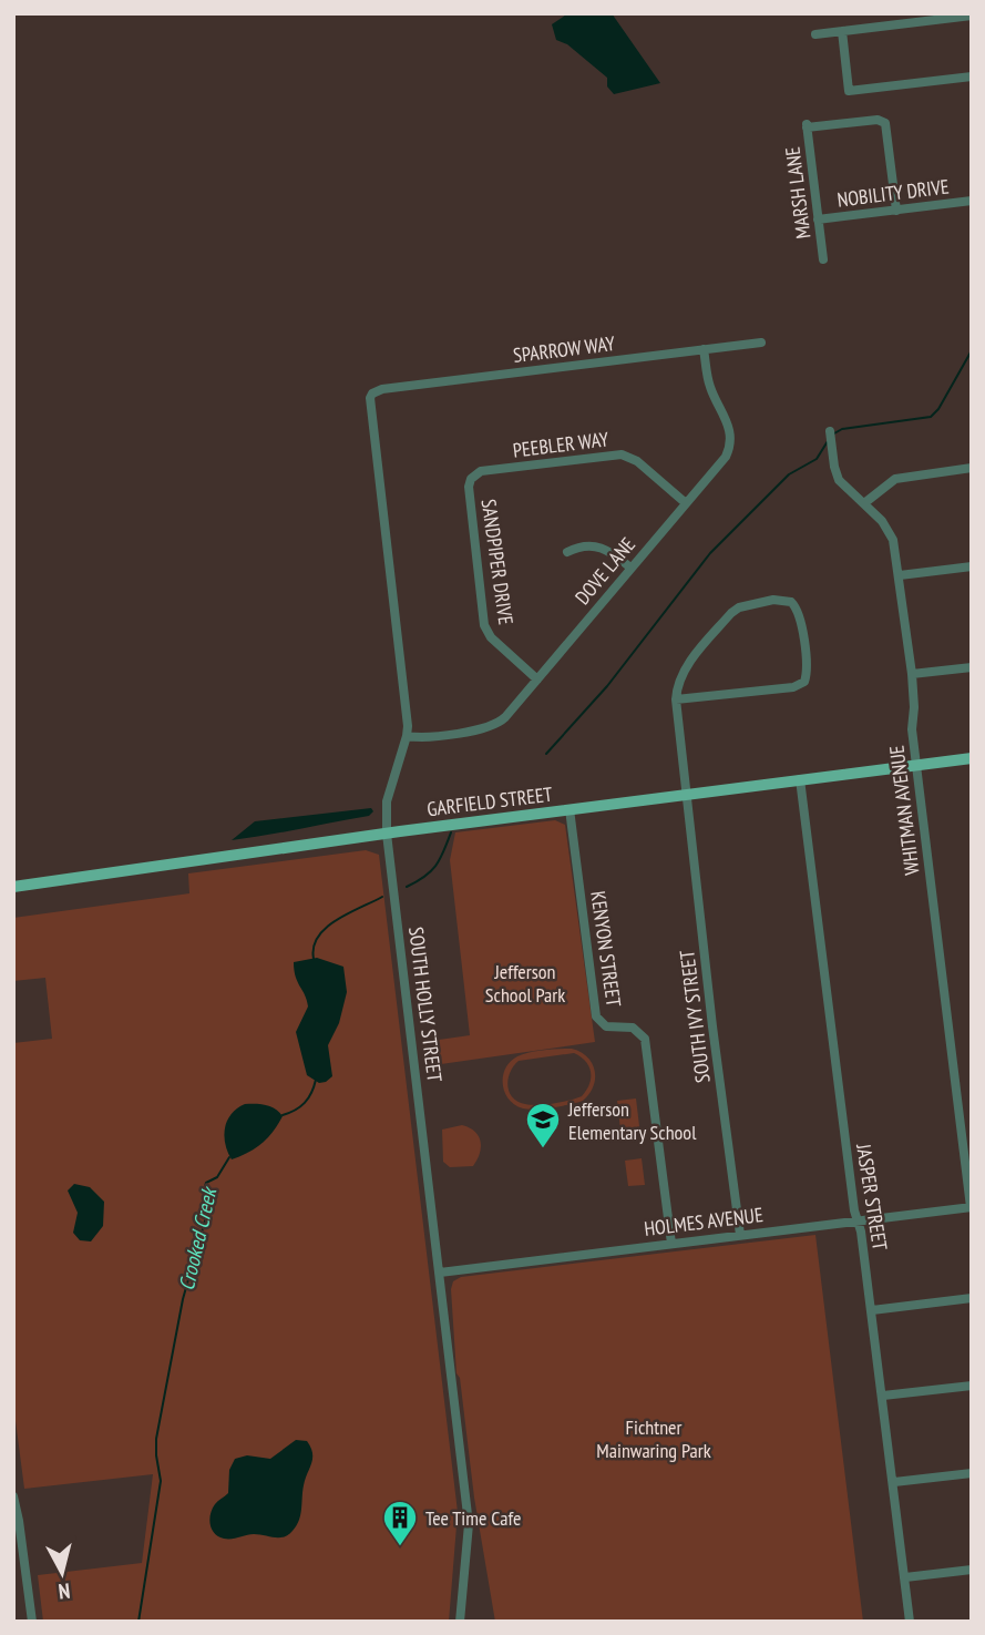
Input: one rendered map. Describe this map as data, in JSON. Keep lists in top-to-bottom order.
{
  "streets": {
    "main road": ["GARFIELD STREET"],
    "street": [
      "MARSH LANE",
      "NOBILITY DRIVE",
      "SPARROW WAY",
      "PEEBLER WAY",
      "SANDPIPER DRIVE",
      "DOVE LANE",
      "WHITMAN AVENUE",
      "KENYON STREET",
      "SOUTH HOLLY STREET",
      "SOUTH IVY STREET",
      "JASPER STREET",
      "HOLMES AVENUE"
    ]
  },
  "crossings": [
    ["MARSH LANE", "NOBILITY DRIVE"],
    ["SPARROW WAY", "DOVE LANE"],
    ["SPARROW WAY", "SOUTH HOLLY STREET"],
    ["PEEBLER WAY", "SANDPIPER DRIVE"],
    ["PEEBLER WAY", "DOVE LANE"],
    ["SANDPIPER DRIVE", "DOVE LANE"],
    ["DOVE LANE", "SOUTH HOLLY STREET"],
    ["GARFIELD STREET", "WHITMAN AVENUE"],
    ["GARFIELD STREET", "KENYON STREET"],
    ["GARFIELD STREET", "SOUTH HOLLY STREET"],
    ["GARFIELD STREET", "SOUTH IVY STREET"],
    ["GARFIELD STREET", "JASPER STREET"],
    ["WHITMAN AVENUE", "HOLMES AVENUE"],
    ["KENYON STREET", "HOLMES AVENUE"],
    ["SOUTH HOLLY STREET", "HOLMES AVENUE"],
    ["SOUTH IVY STREET", "HOLMES AVENUE"],
    ["JASPER STREET", "HOLMES AVENUE"]
  ],
  "water": ["Crooked Creek"],
  "parks": ["Jefferson School Park", "Fichtner Mainwaring Park"],
  "places": {
    "school or university": ["Jefferson Elementary School"],
    "building": ["Tee Time Cafe"]
  },
  "north": "bottom"
}
